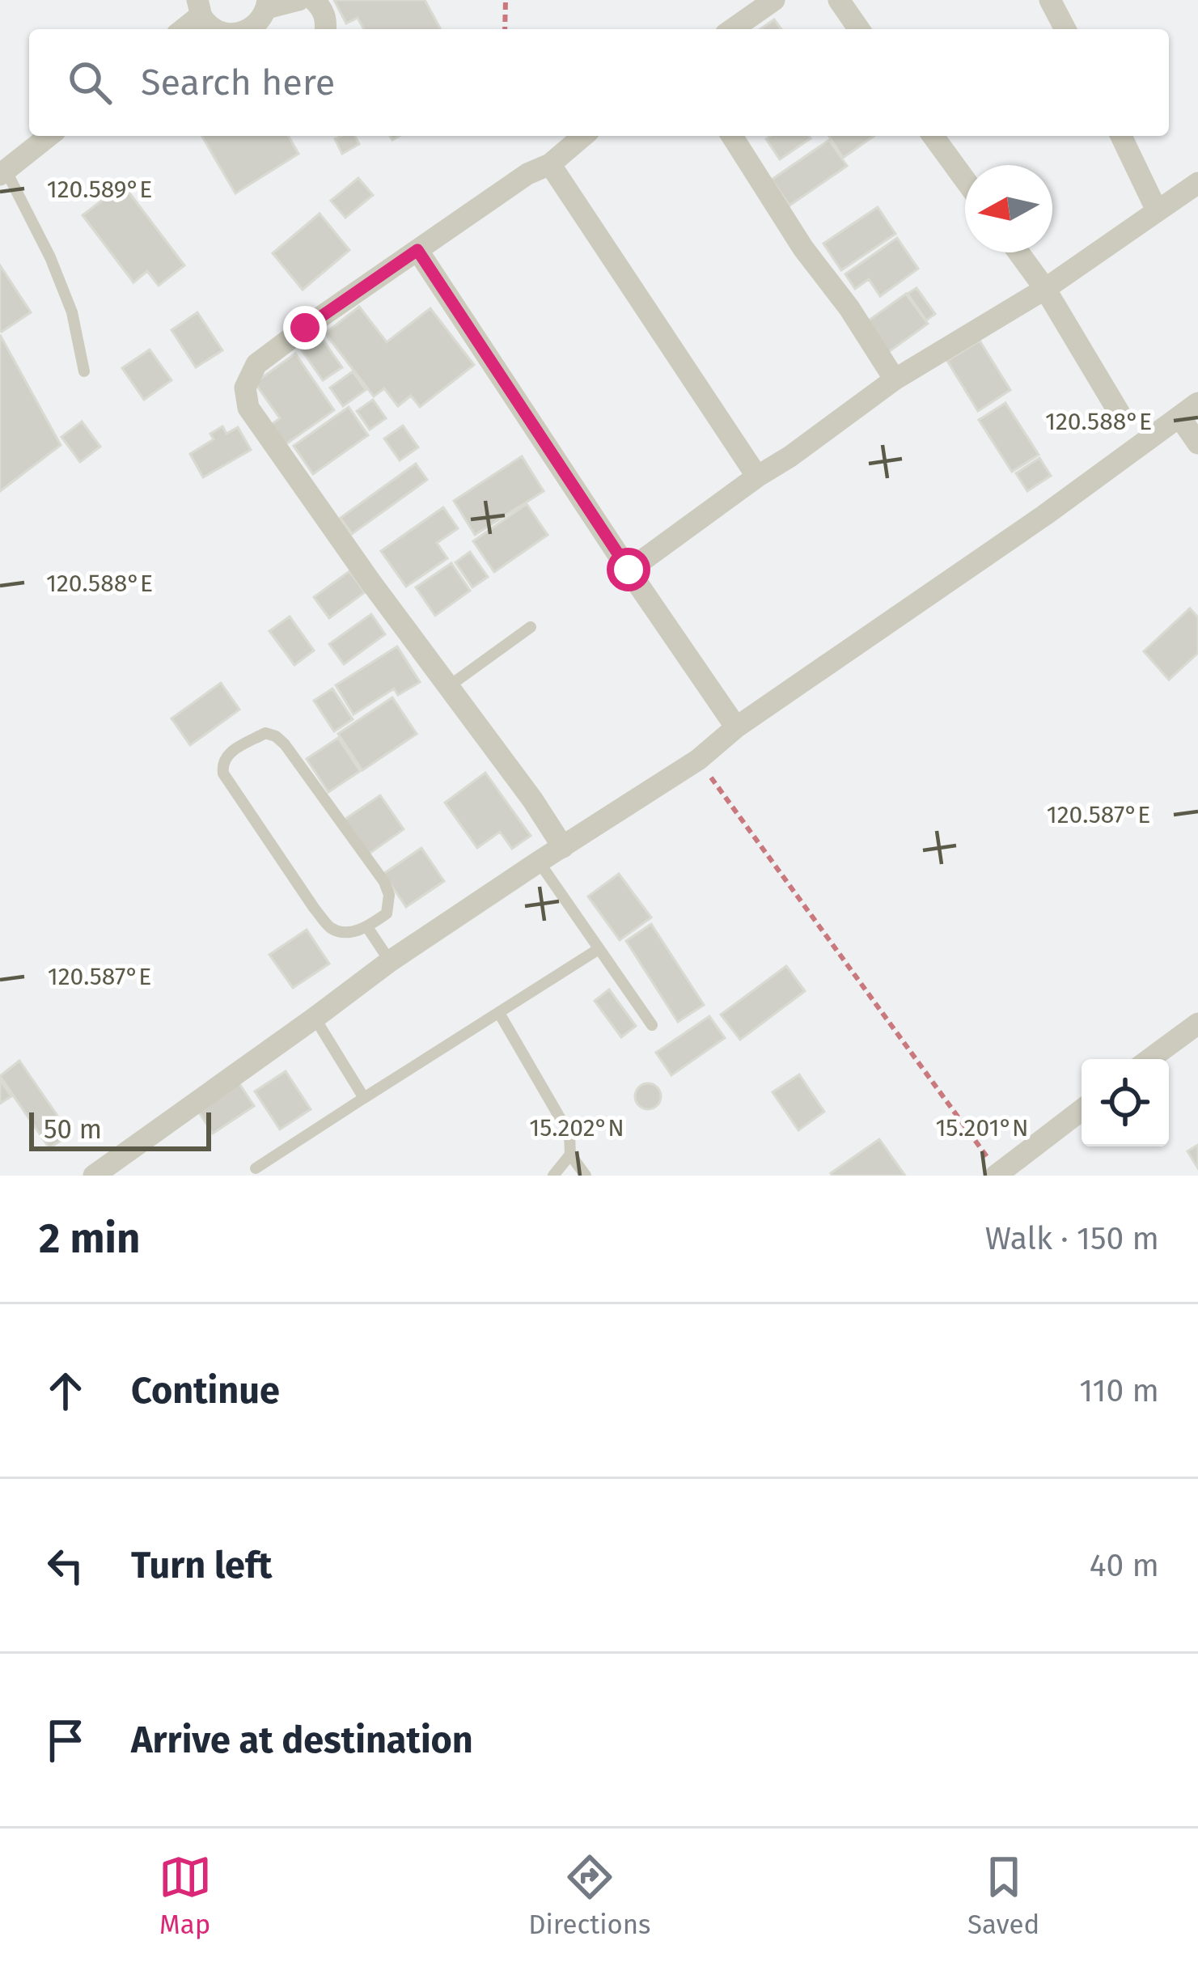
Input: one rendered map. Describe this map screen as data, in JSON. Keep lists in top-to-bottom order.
{
  "scale_bar": "50 m",
  "north": "left",
  "page": {
    "search": "Search here",
    "scale": "50 m",
    "heading": ["2 min", "Walk · 150 m"],
    "list": [
      ["Continue", "110 m"],
      ["Turn left", "40 m"],
      "Arrive at destination"
    ],
    "nav": ["Map", "Directions", "Saved"]
  },
  "coordinates": [
    "120.589°E",
    "120.588°E",
    "120.587°E",
    "15.202°N",
    "15.201°N"
  ]
}
